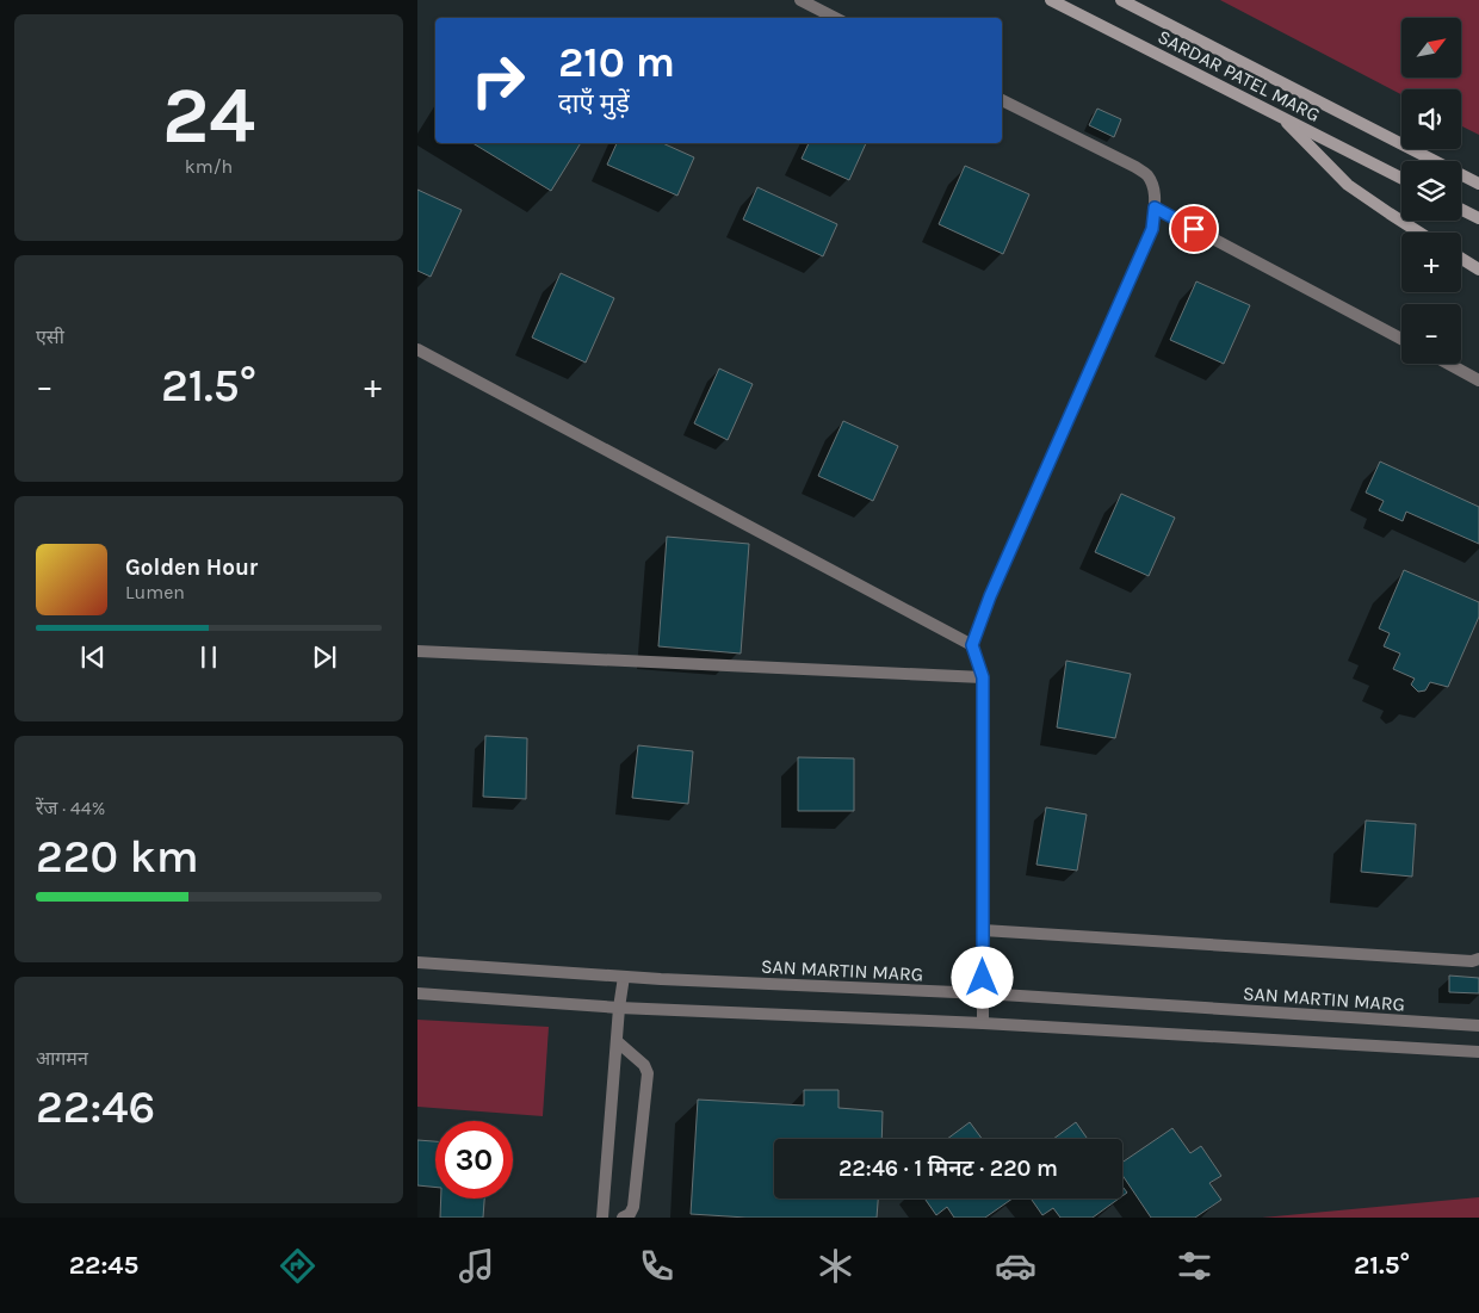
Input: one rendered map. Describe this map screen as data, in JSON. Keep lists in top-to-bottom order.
{
  "streets": {
    "main road": ["SARDAR PATEL MARG"],
    "street": ["SAN MARTIN MARG"]
  },
  "north": "top right",
  "page": {
    "tile": [
      ["24", "km/h"],
      "एसी",
      ["रेंज · 44%", "220 km"],
      ["आगमन", "22:46"]
    ],
    "map_buttons": ["+", "−"],
    "turn": ["210 m", "दाएँ मुड़ें"],
    "heat": ["−", "21.5°", "+"],
    "song": ["Golden Hour", "Lumen"],
    "limit": "30",
    "trip": "22:46 · 1 मिनट · 220 m",
    "tabs": ["22:45", "21.5°"]
  }
}
